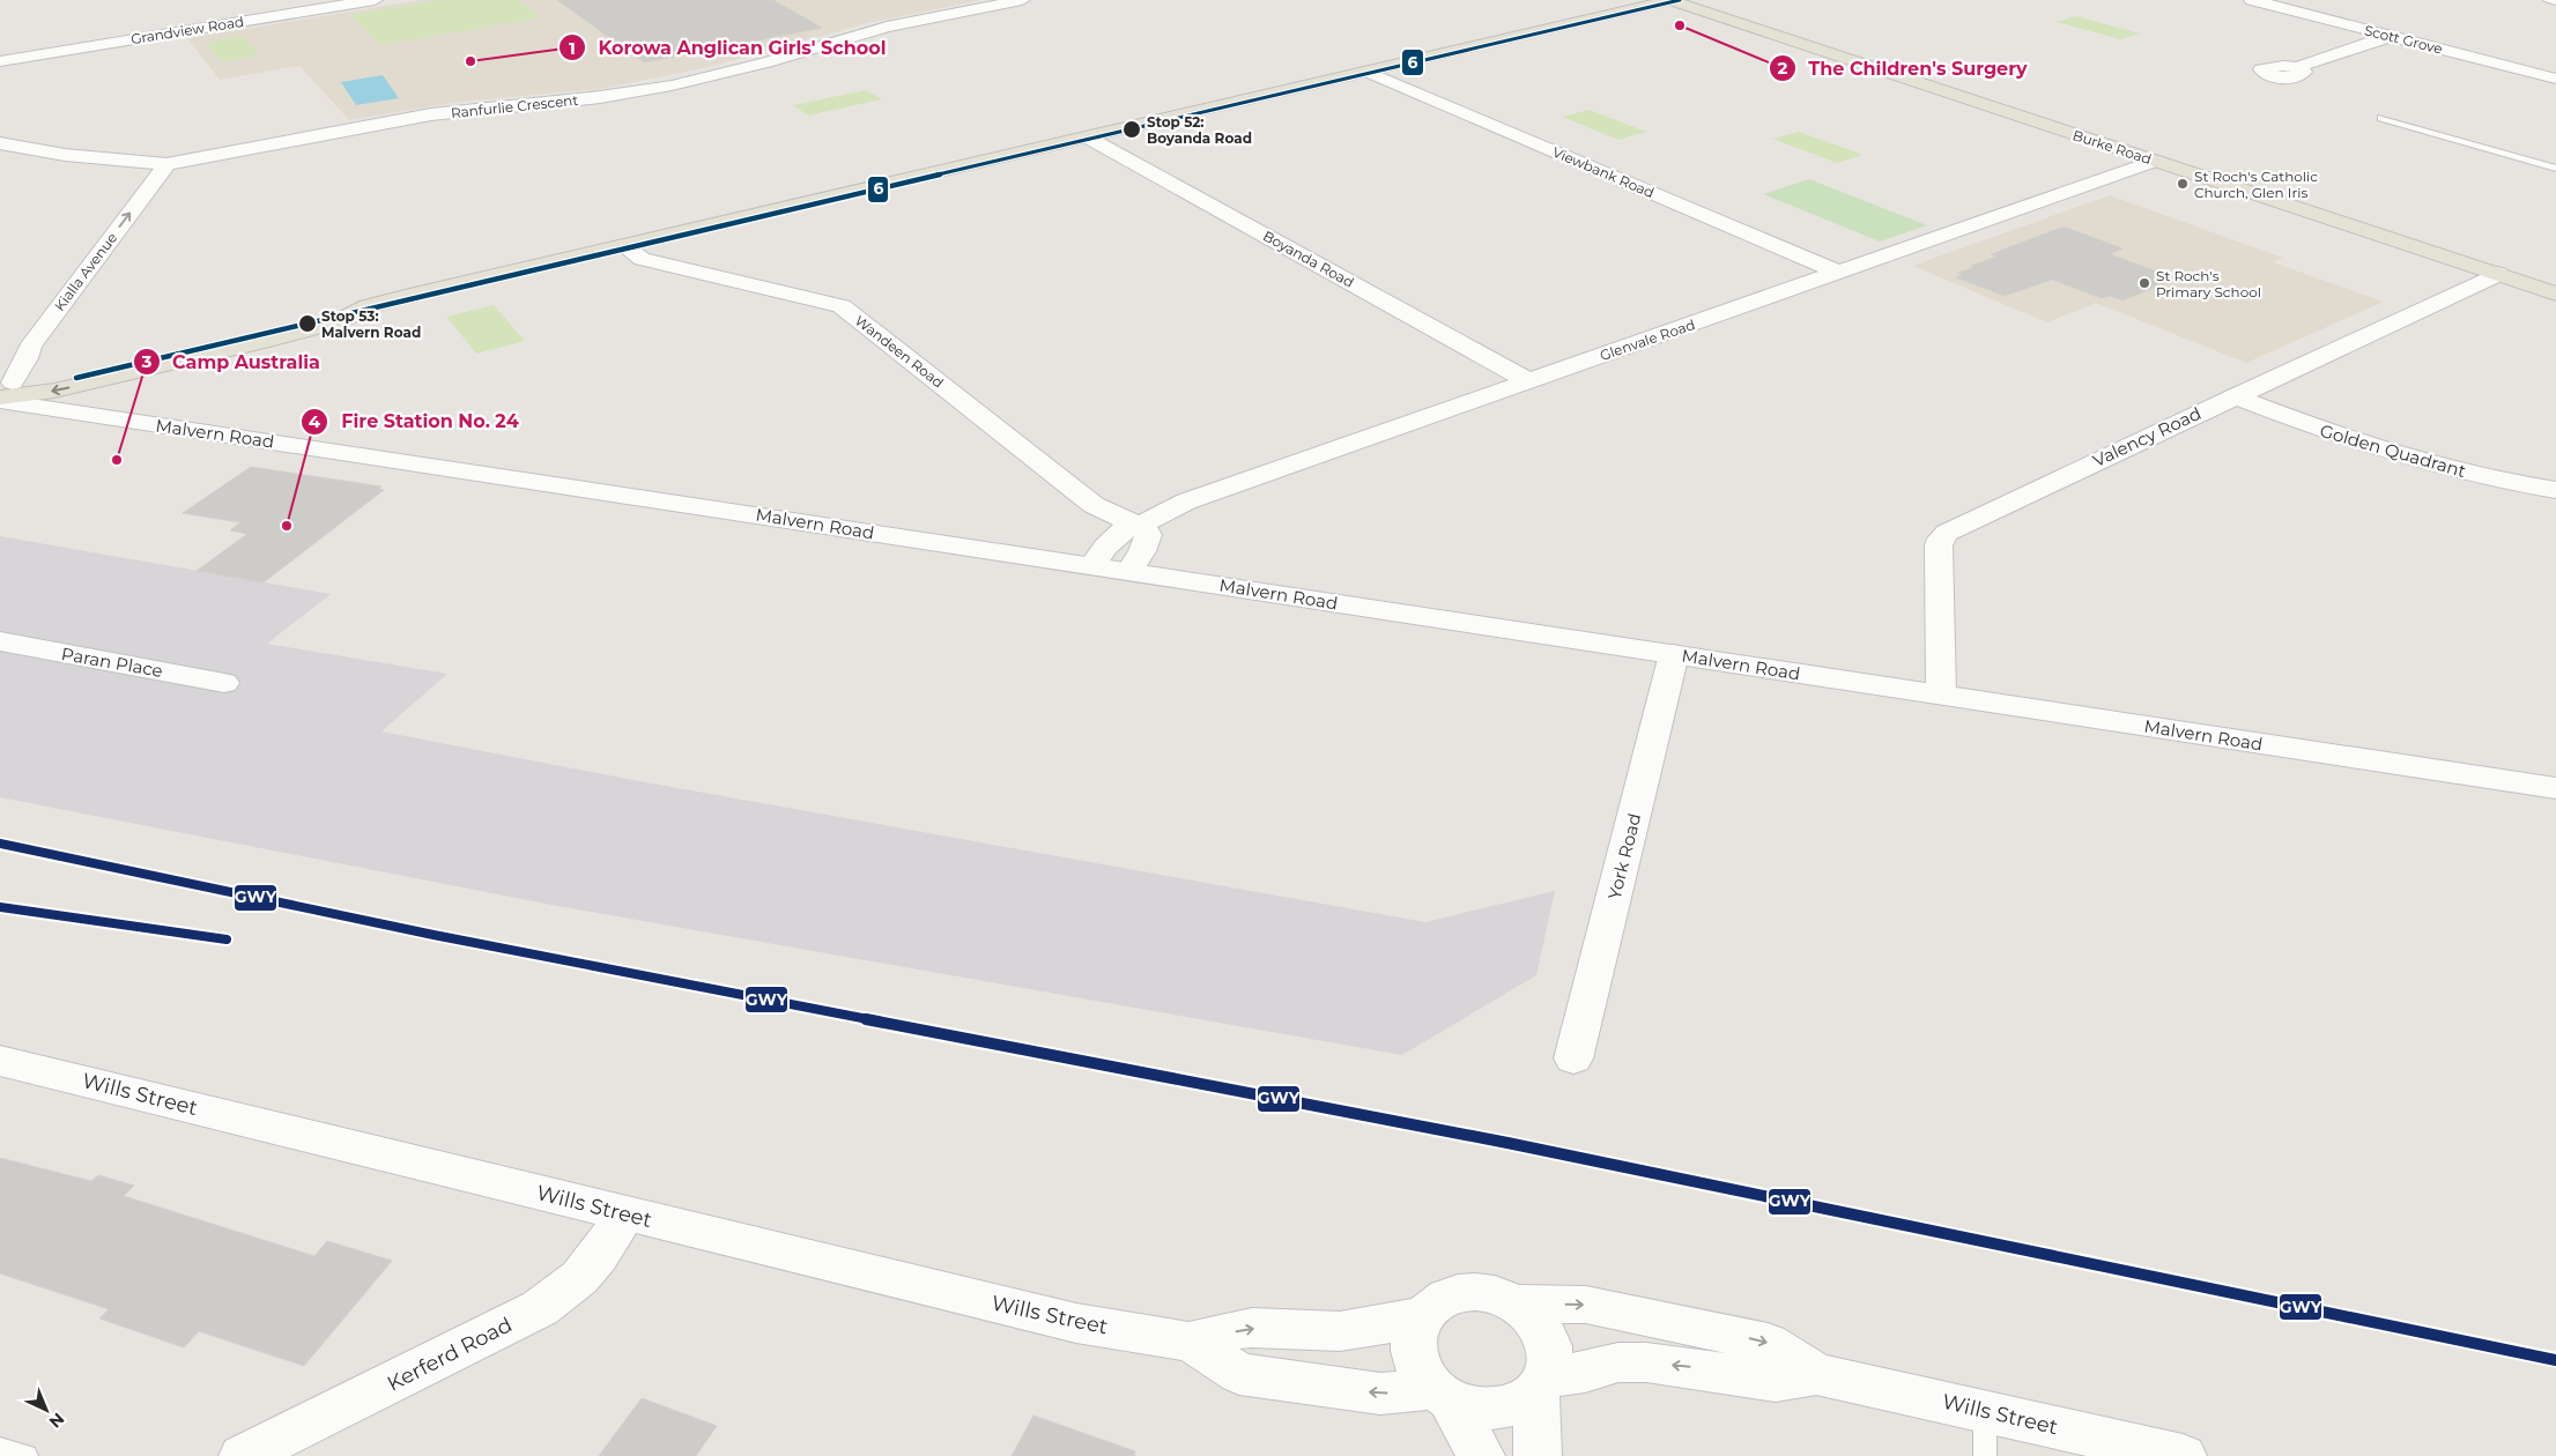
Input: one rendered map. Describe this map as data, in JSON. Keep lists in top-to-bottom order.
{
  "streets": {
    "main road": ["Burke Road"],
    "street": [
      "Grandview Road",
      "Scott Grove",
      "Ranfurlie Crescent",
      "Viewbank Road",
      "Boyanda Road",
      "Kialla Avenue",
      "Glenvale Road",
      "Wandeen Road",
      "Malvern Road",
      "Valency Road",
      "Golden Quadrant",
      "Paran Place",
      "York Road",
      "Wills Street",
      "Kerferd Road"
    ]
  },
  "crossings": [
    ["Ranfurlie Crescent", "Kialla Avenue"],
    ["Burke Road", "Glenvale Road"],
    ["Burke Road", "Valency Road"],
    ["Viewbank Road", "Glenvale Road"],
    ["Boyanda Road", "Glenvale Road"],
    ["Kialla Avenue", "Malvern Road"],
    ["Glenvale Road", "Wandeen Road"],
    ["Glenvale Road", "Malvern Road"],
    ["Malvern Road", "Valency Road"],
    ["Malvern Road", "York Road"],
    ["Valency Road", "Golden Quadrant"],
    ["Wills Street", "Kerferd Road"]
  ],
  "one_way": ["Kialla Avenue"],
  "places": [
    "The Children's Surgery",
    "Korowa Anglican Girls' School",
    "Stop 52: Boyanda Road",
    "St Roch's Catholic Church, Glen Iris",
    "St Roch's Primary School",
    "Stop 53: Malvern Road",
    "Camp Australia",
    "Fire Station No. 24"
  ],
  "lines": ["transit line 6", "transit line GWY"],
  "north": "bottom right"
}
